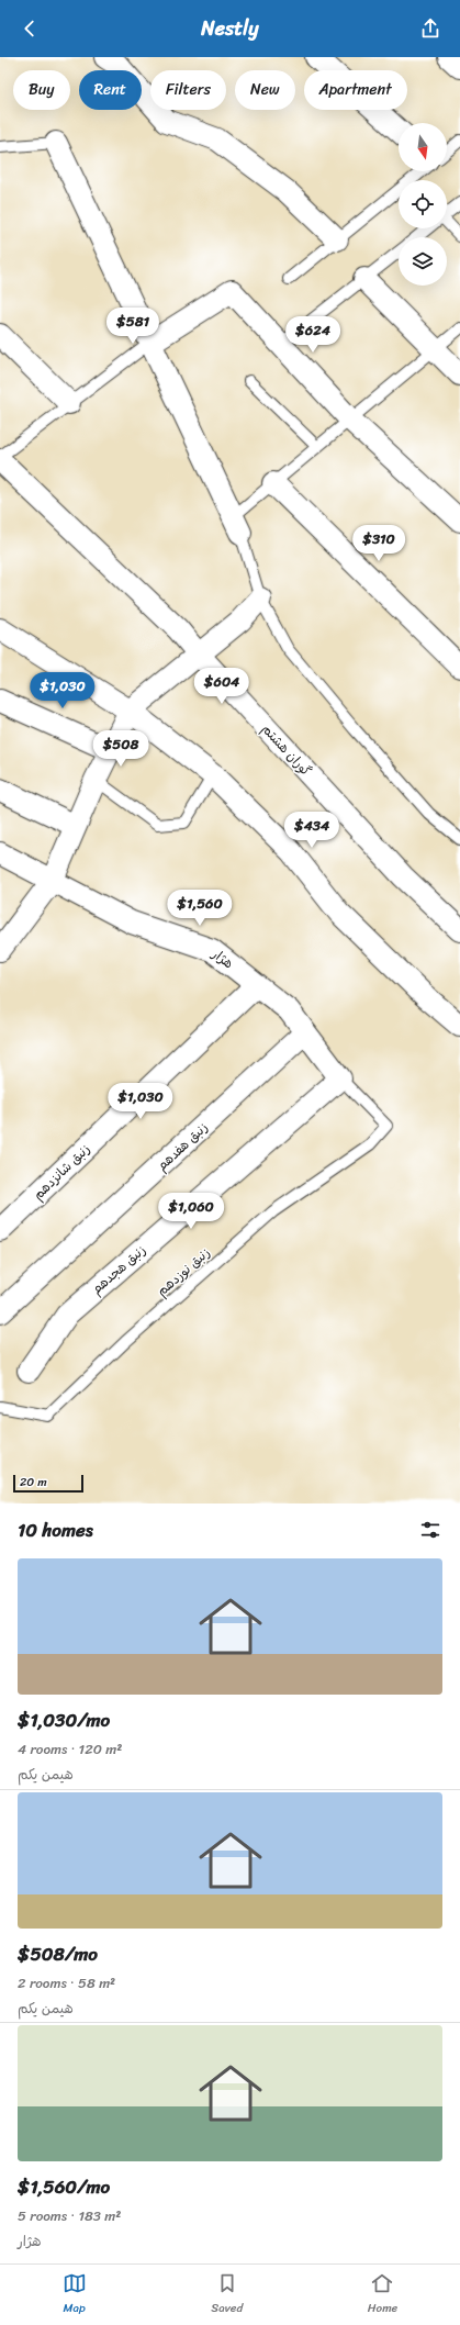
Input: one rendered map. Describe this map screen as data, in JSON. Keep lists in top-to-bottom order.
{
  "streets": {
    "street": [
      "گوران هشتم",
      "هژار",
      "زنبق هفدهم",
      "زنبق شانزدهم",
      "زنبق هجدهم"
    ],
    "lane": ["زنبق نوزدهم"]
  },
  "crossings": [
    ["هژار", "زنبق هفدهم"],
    ["هژار", "زنبق شانزدهم"],
    ["هژار", "زنبق هجدهم"],
    ["هژار", "زنبق نوزدهم"],
    ["زنبق هجدهم", "زنبق نوزدهم"]
  ],
  "scale_bar": "20 m",
  "north": "bottom",
  "page": {
    "header": "Nestly",
    "chip": [
      "Buy",
      "Rent",
      "Filters",
      "New",
      "Apartment"
    ],
    "price": [
      "$581",
      "$624",
      "$310",
      "$604",
      "$1,030",
      "$508",
      "$434",
      "$1,560",
      "$1,030",
      "$1,060"
    ],
    "scale": "20 m",
    "heading": "10 homes",
    "list": [
      {
        "name": "$1,030/mo",
        "note": "4 rooms · 120 m² · هیمن یکم"
      },
      {
        "name": "$508/mo",
        "note": "2 rooms · 58 m² · هیمن یکم"
      },
      {
        "name": "$1,560/mo",
        "note": "5 rooms · 183 m² · هژار"
      }
    ],
    "tabs": ["Map", "Saved", "Home"]
  }
}
